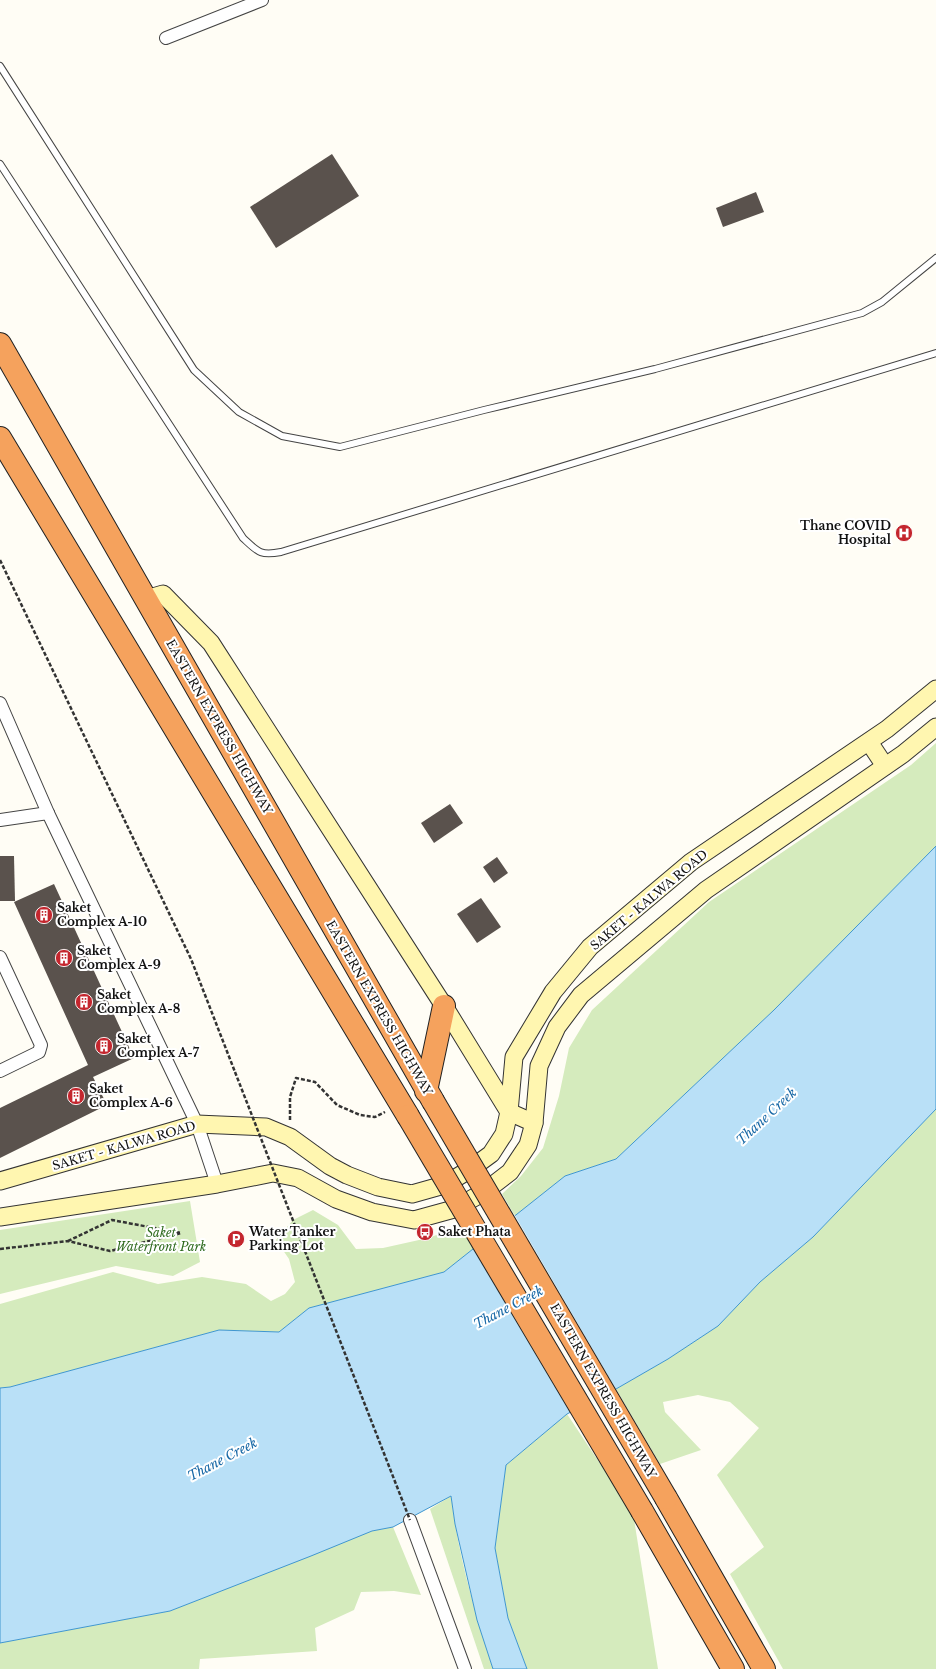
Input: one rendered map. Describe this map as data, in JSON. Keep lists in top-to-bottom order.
{
  "streets": {
    "highway": ["EASTERN EXPRESS HIGHWAY"],
    "main road": ["SAKET - KALWA ROAD"]
  },
  "water": ["Thane Creek"],
  "parks": ["Saket Waterfront Park"],
  "places": {
    "hospital": ["Thane COVID Hospital"],
    "building": [
      "Saket Complex A-10",
      "Saket Complex A-9",
      "Saket Complex A-8",
      "Saket Complex A-7",
      "Saket Complex A-6"
    ],
    "bus stop": ["Saket Phata"],
    "parking": ["Water Tanker Parking Lot"]
  }
}
